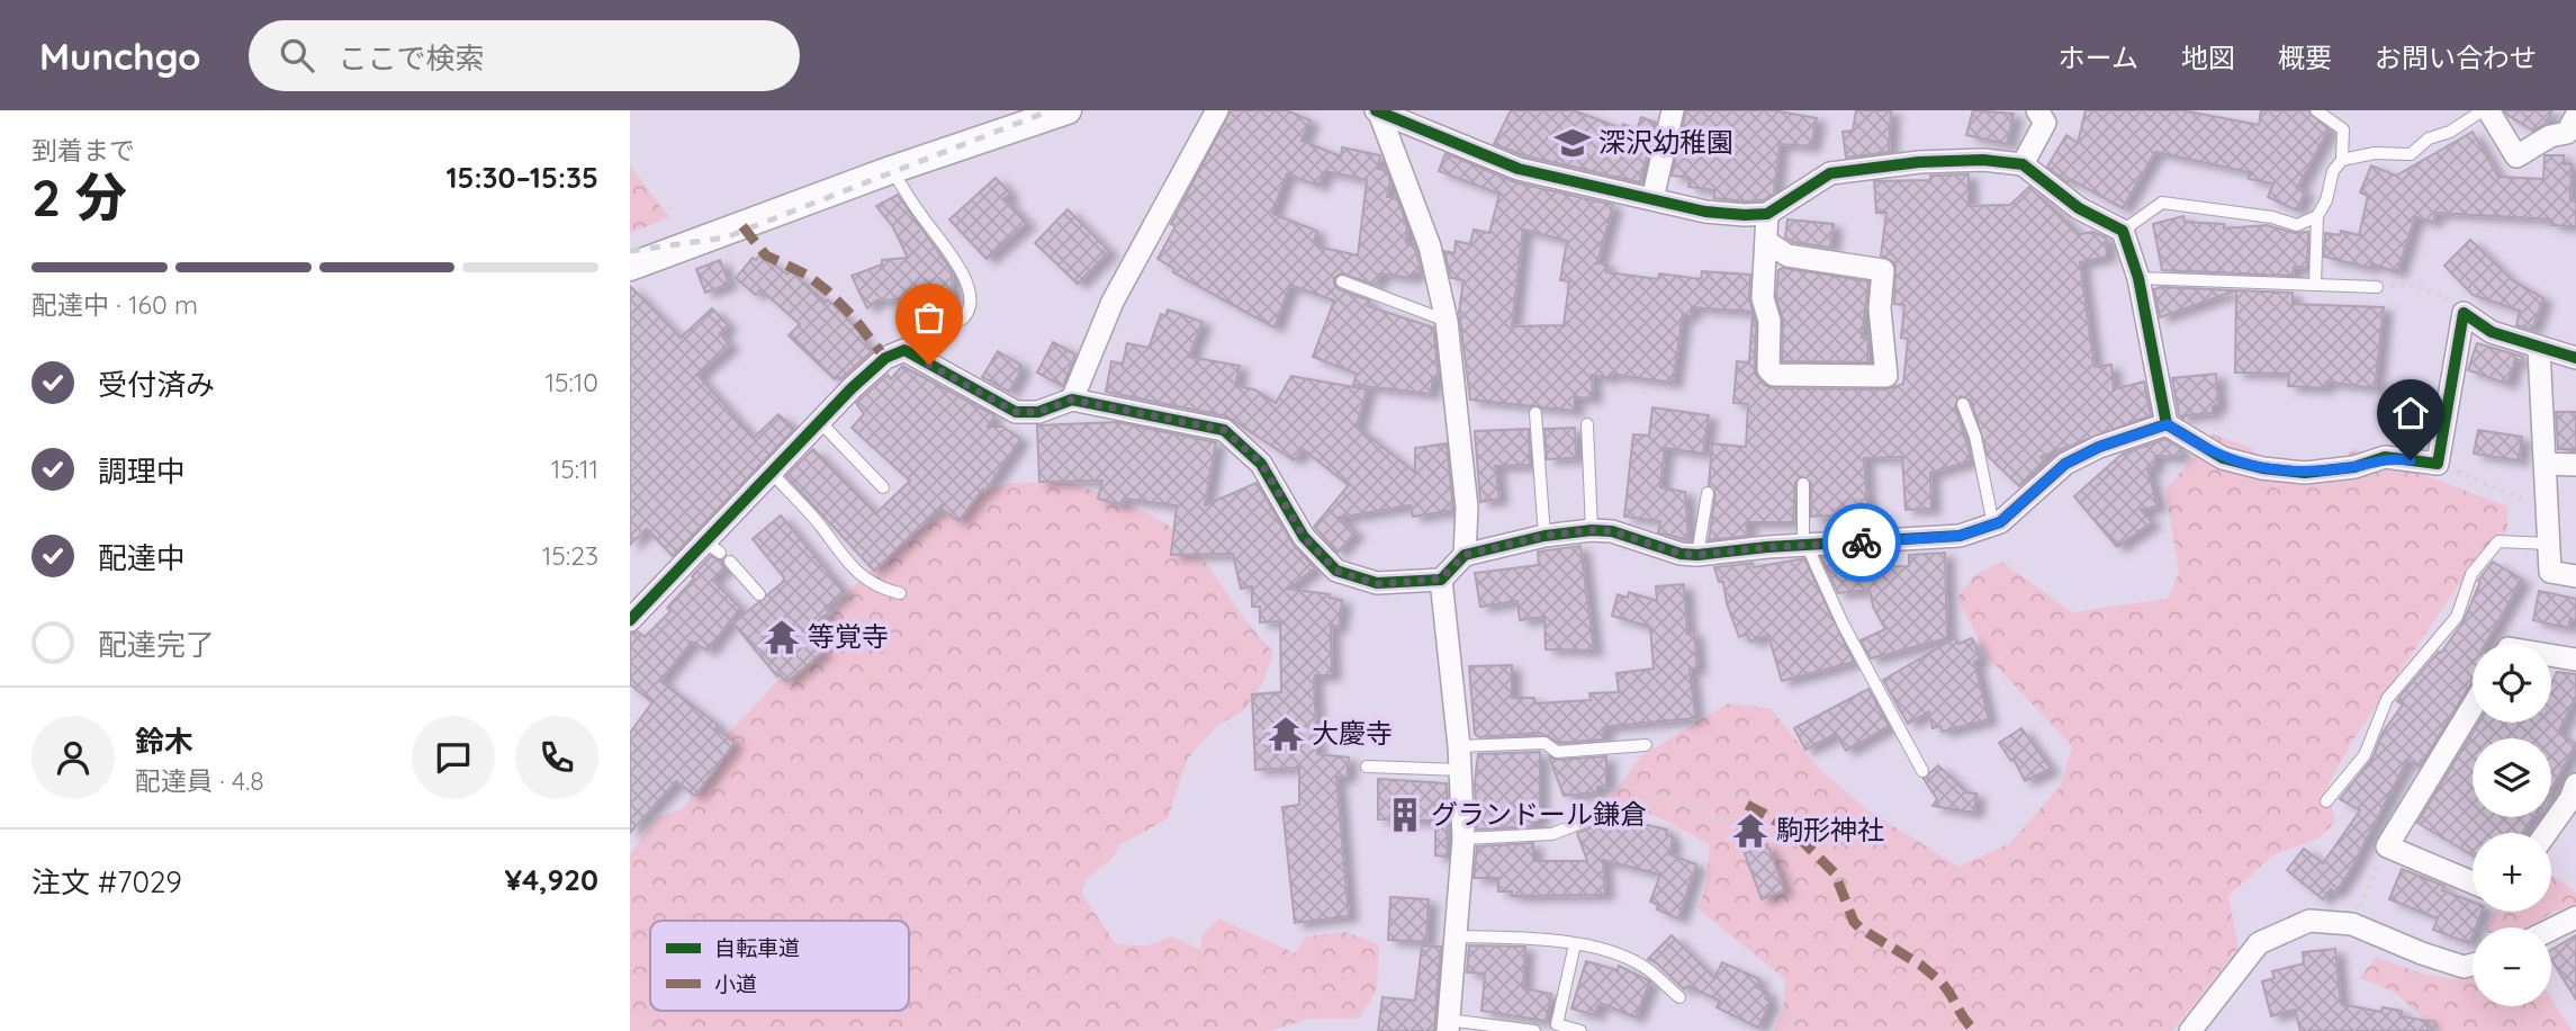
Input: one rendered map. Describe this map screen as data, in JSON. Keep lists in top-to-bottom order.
{
  "places": {
    "school or university": ["深沢幼稚園"],
    "temple": ["等覚寺", "大慶寺", "駒形神社"],
    "building": ["グランドール鎌倉"]
  },
  "legend": ["自転車道", "小道"],
  "page": {
    "header": "Munchgo",
    "search": "ここで検索",
    "nav": [
      "ホーム",
      "地図",
      "概要",
      "お問い合わせ"
    ],
    "heading": ["2 分", "到着まで", "15:30–15:35"],
    "panel": [
      "鈴木",
      "配達員 · 4.8",
      "注文 #7029",
      "¥4,920"
    ],
    "bar": "配達中 · 160 m",
    "list": [
      ["受付済み", "15:10"],
      ["調理中", "15:11"],
      ["配達中", "15:23"],
      "配達完了"
    ],
    "map_buttons": ["+", "−"]
  }
}
